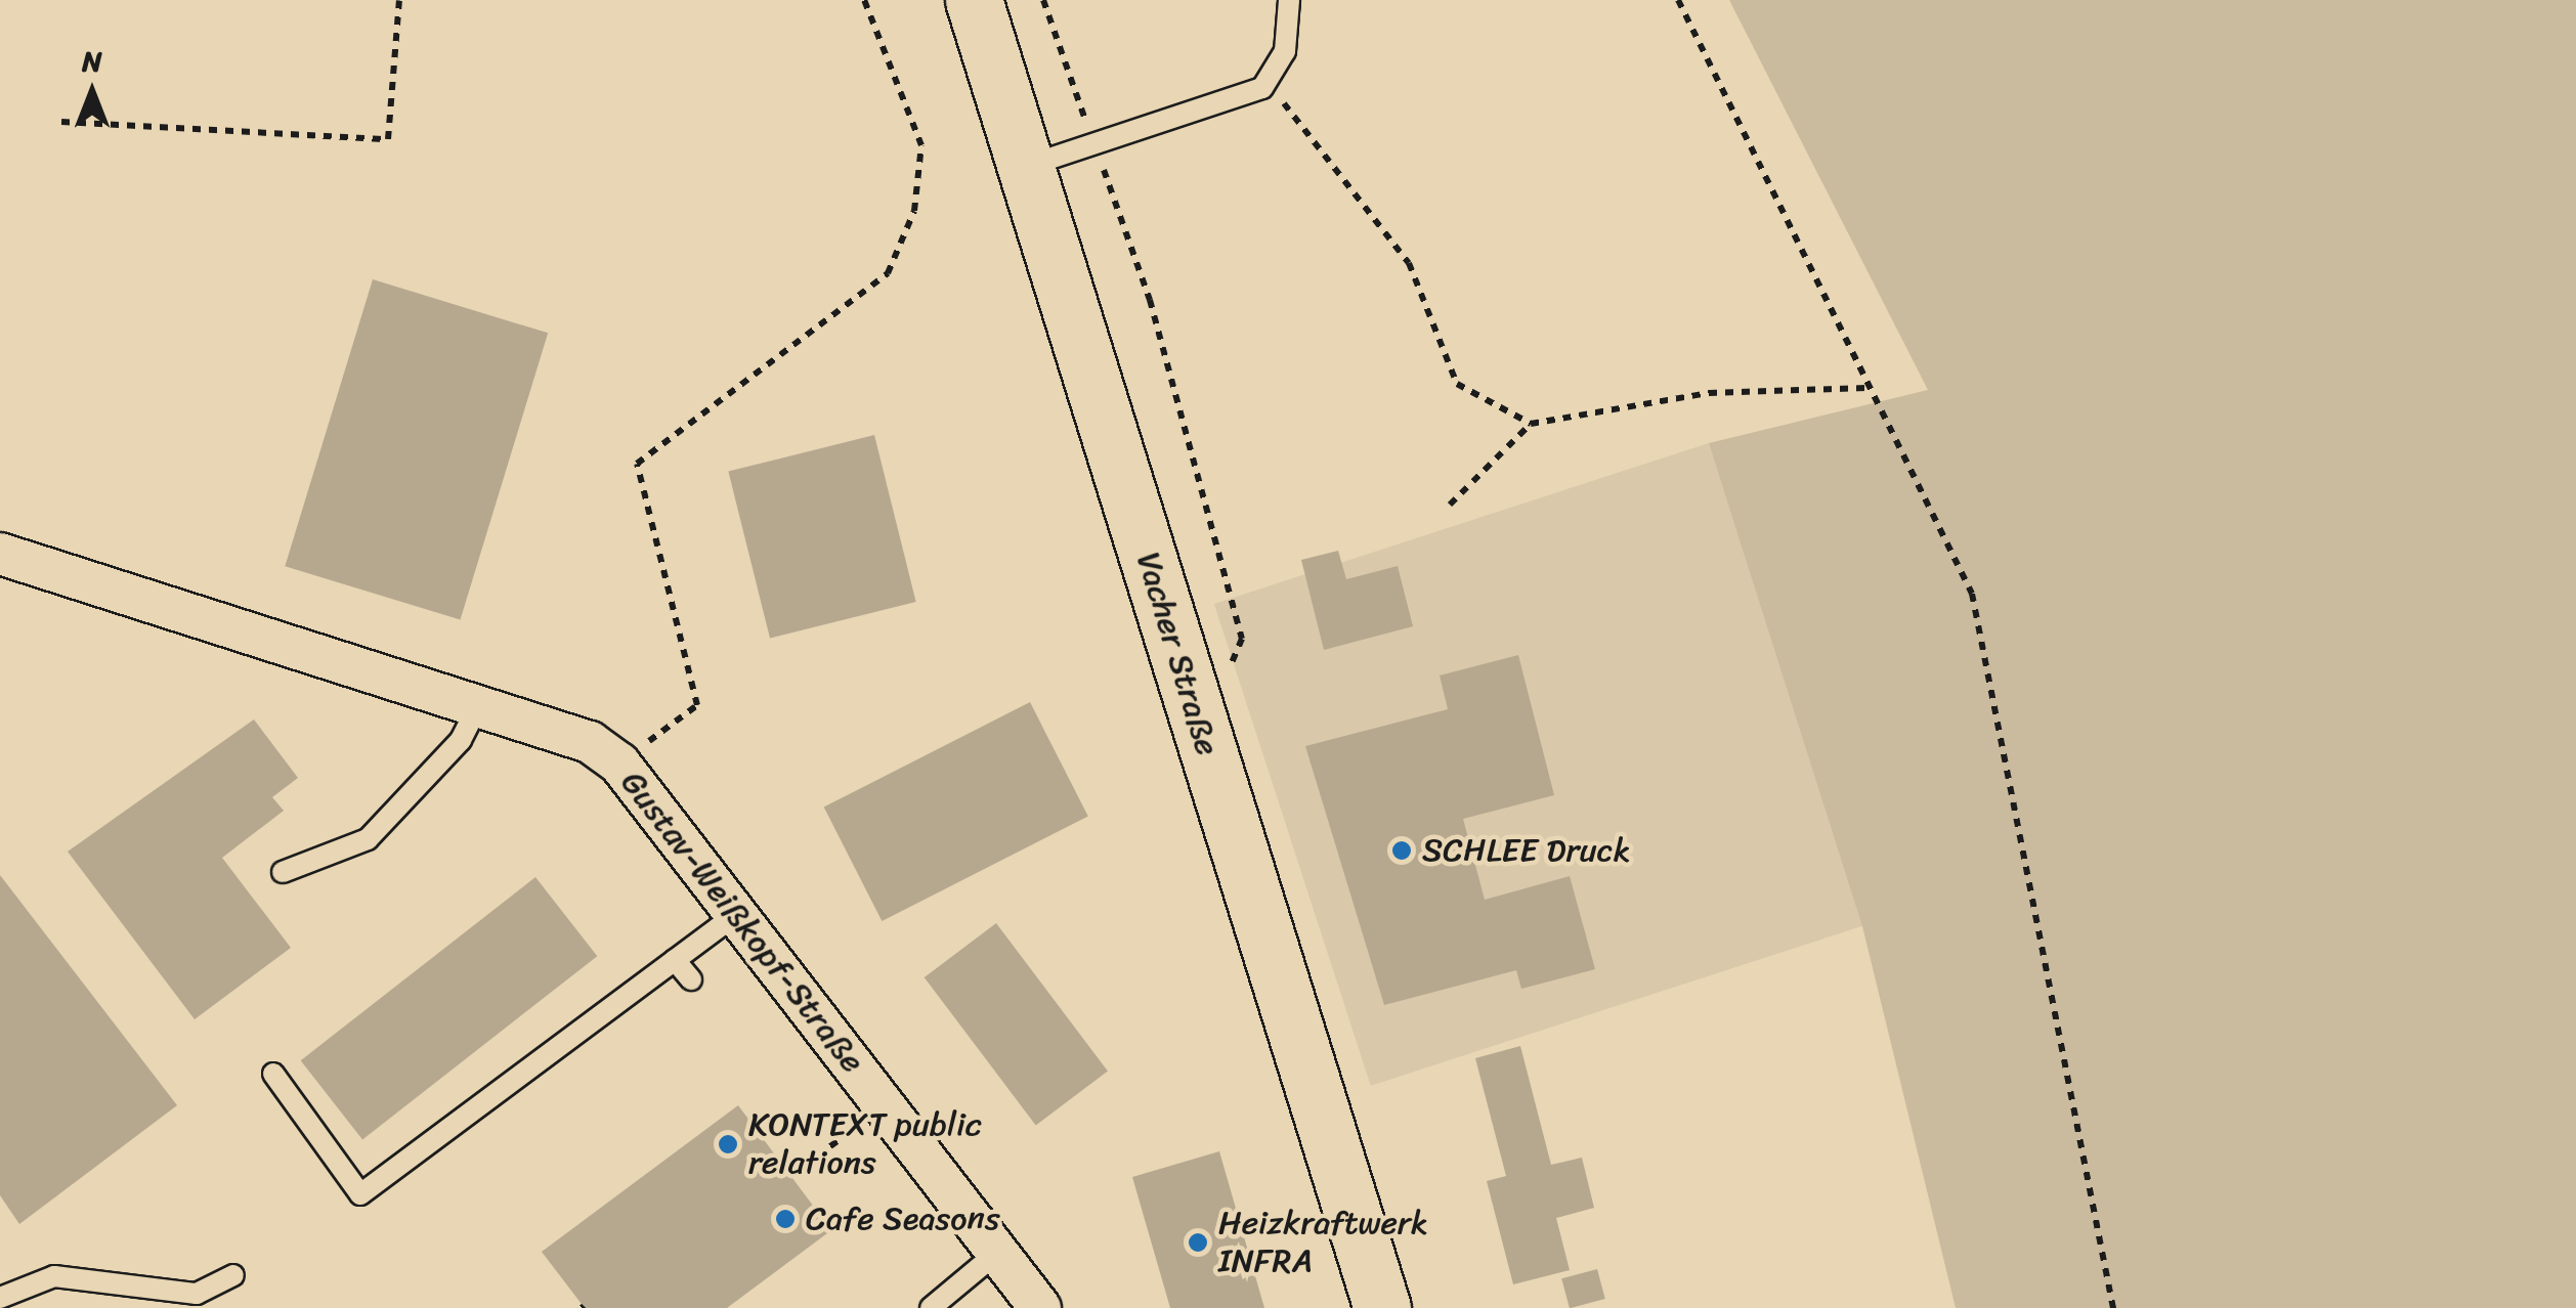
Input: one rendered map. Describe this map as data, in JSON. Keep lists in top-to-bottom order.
{
  "streets": {
    "street": ["Vacher Straße", "Gustav-Weißkopf-Straße"]
  },
  "places": [
    "SCHLEE Druck",
    "KONTEXT public relations",
    "Cafe Seasons",
    "Heizkraftwerk INFRA"
  ],
  "north": "top"
}
